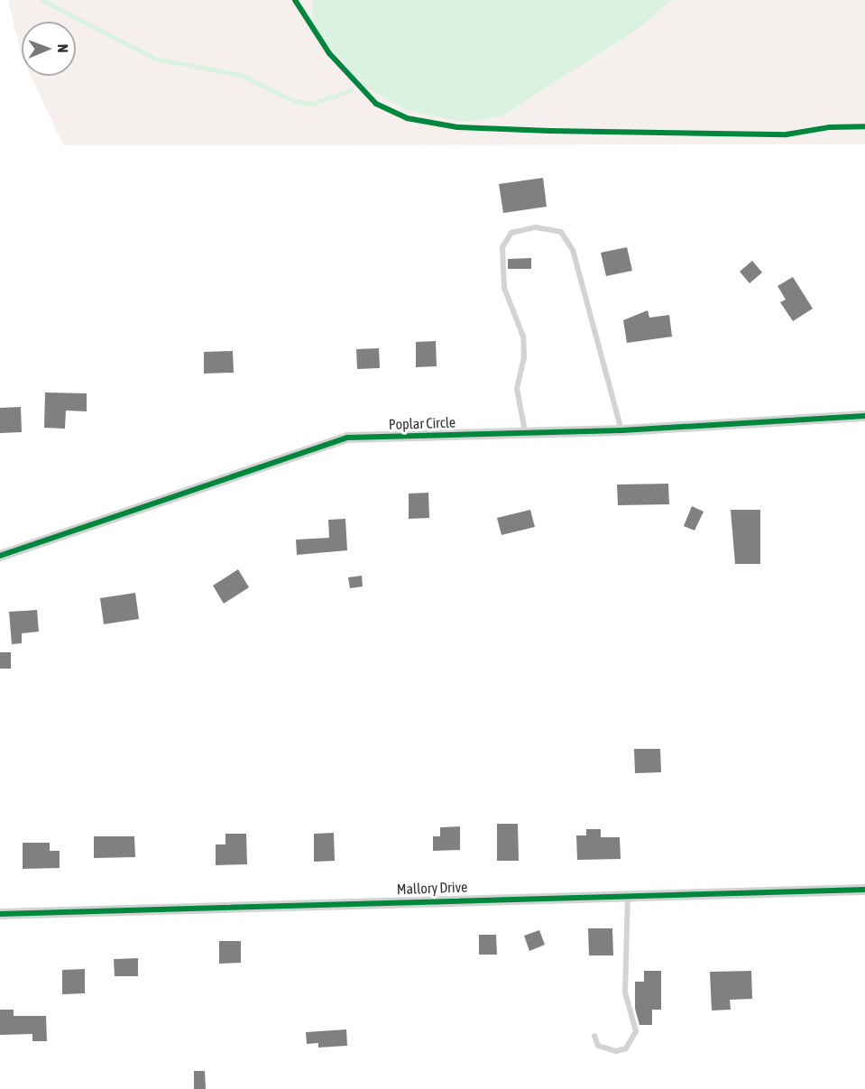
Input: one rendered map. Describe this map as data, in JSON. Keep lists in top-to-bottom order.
{
  "streets": {
    "street": ["Poplar Circle", "Mallory Drive"]
  },
  "north": "right"
}
